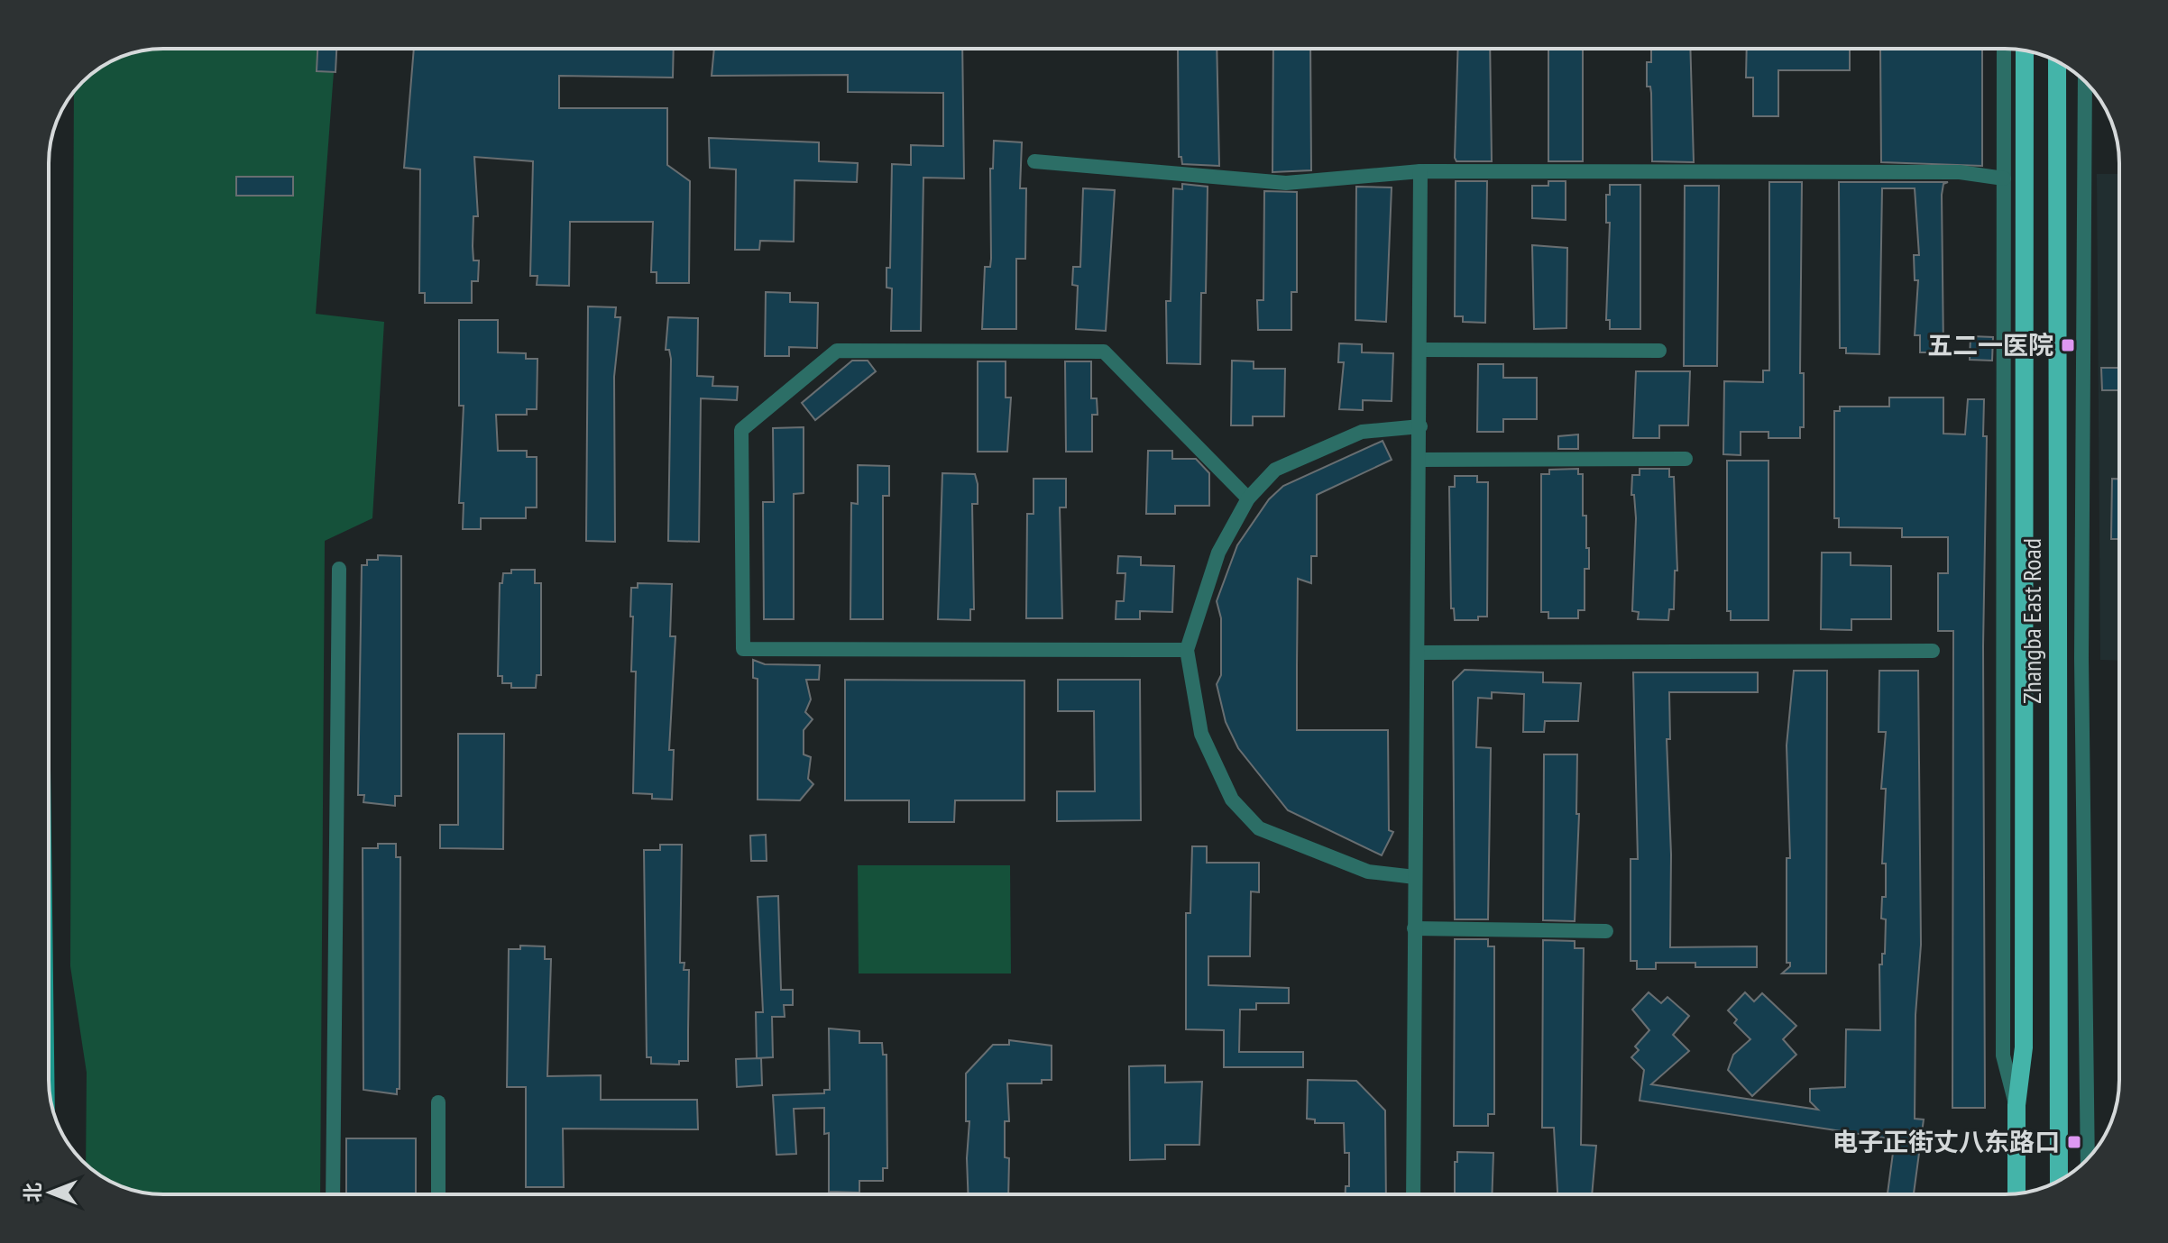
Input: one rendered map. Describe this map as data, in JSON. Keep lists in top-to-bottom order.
{
  "streets": {
    "main road": ["Zhangba East Road"]
  },
  "places": {
    "transit": ["五二一医院", "电子正街丈八东路口"]
  },
  "north": "left"
}
